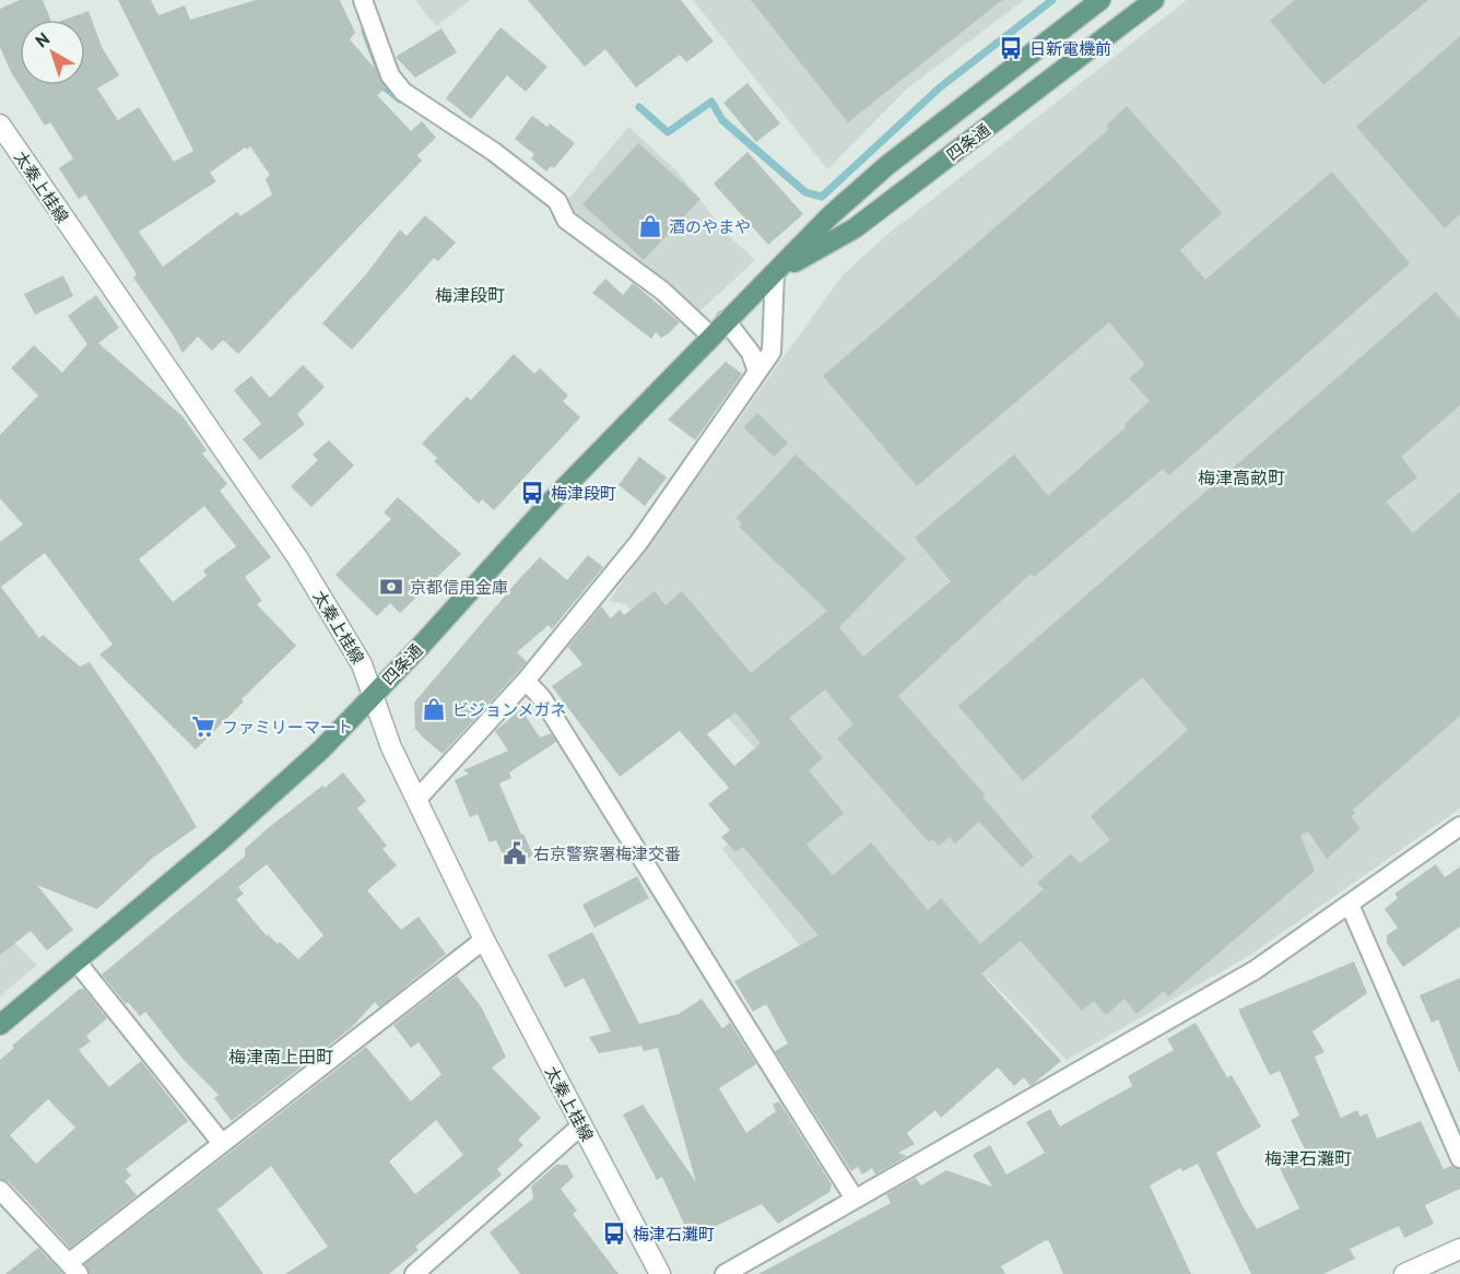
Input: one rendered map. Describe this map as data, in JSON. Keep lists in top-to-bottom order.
{
  "streets": {
    "main road": ["四条通", "太秦上桂線"]
  },
  "crossings": [
    ["四条通", "太秦上桂線"]
  ],
  "districts": [
    "梅津段町",
    "梅津高畝町",
    "梅津南上田町",
    "梅津石灘町"
  ],
  "places": {
    "bus stop": ["日新電機前", "梅津段町", "梅津石灘町"],
    "shop": ["酒のやまや", "ビジョンメガネ"],
    "bank": ["京都信用金庫"],
    "supermarket": ["ファミリーマート"],
    "public building": ["右京警察署梅津交番"]
  },
  "north": "top left"
}
